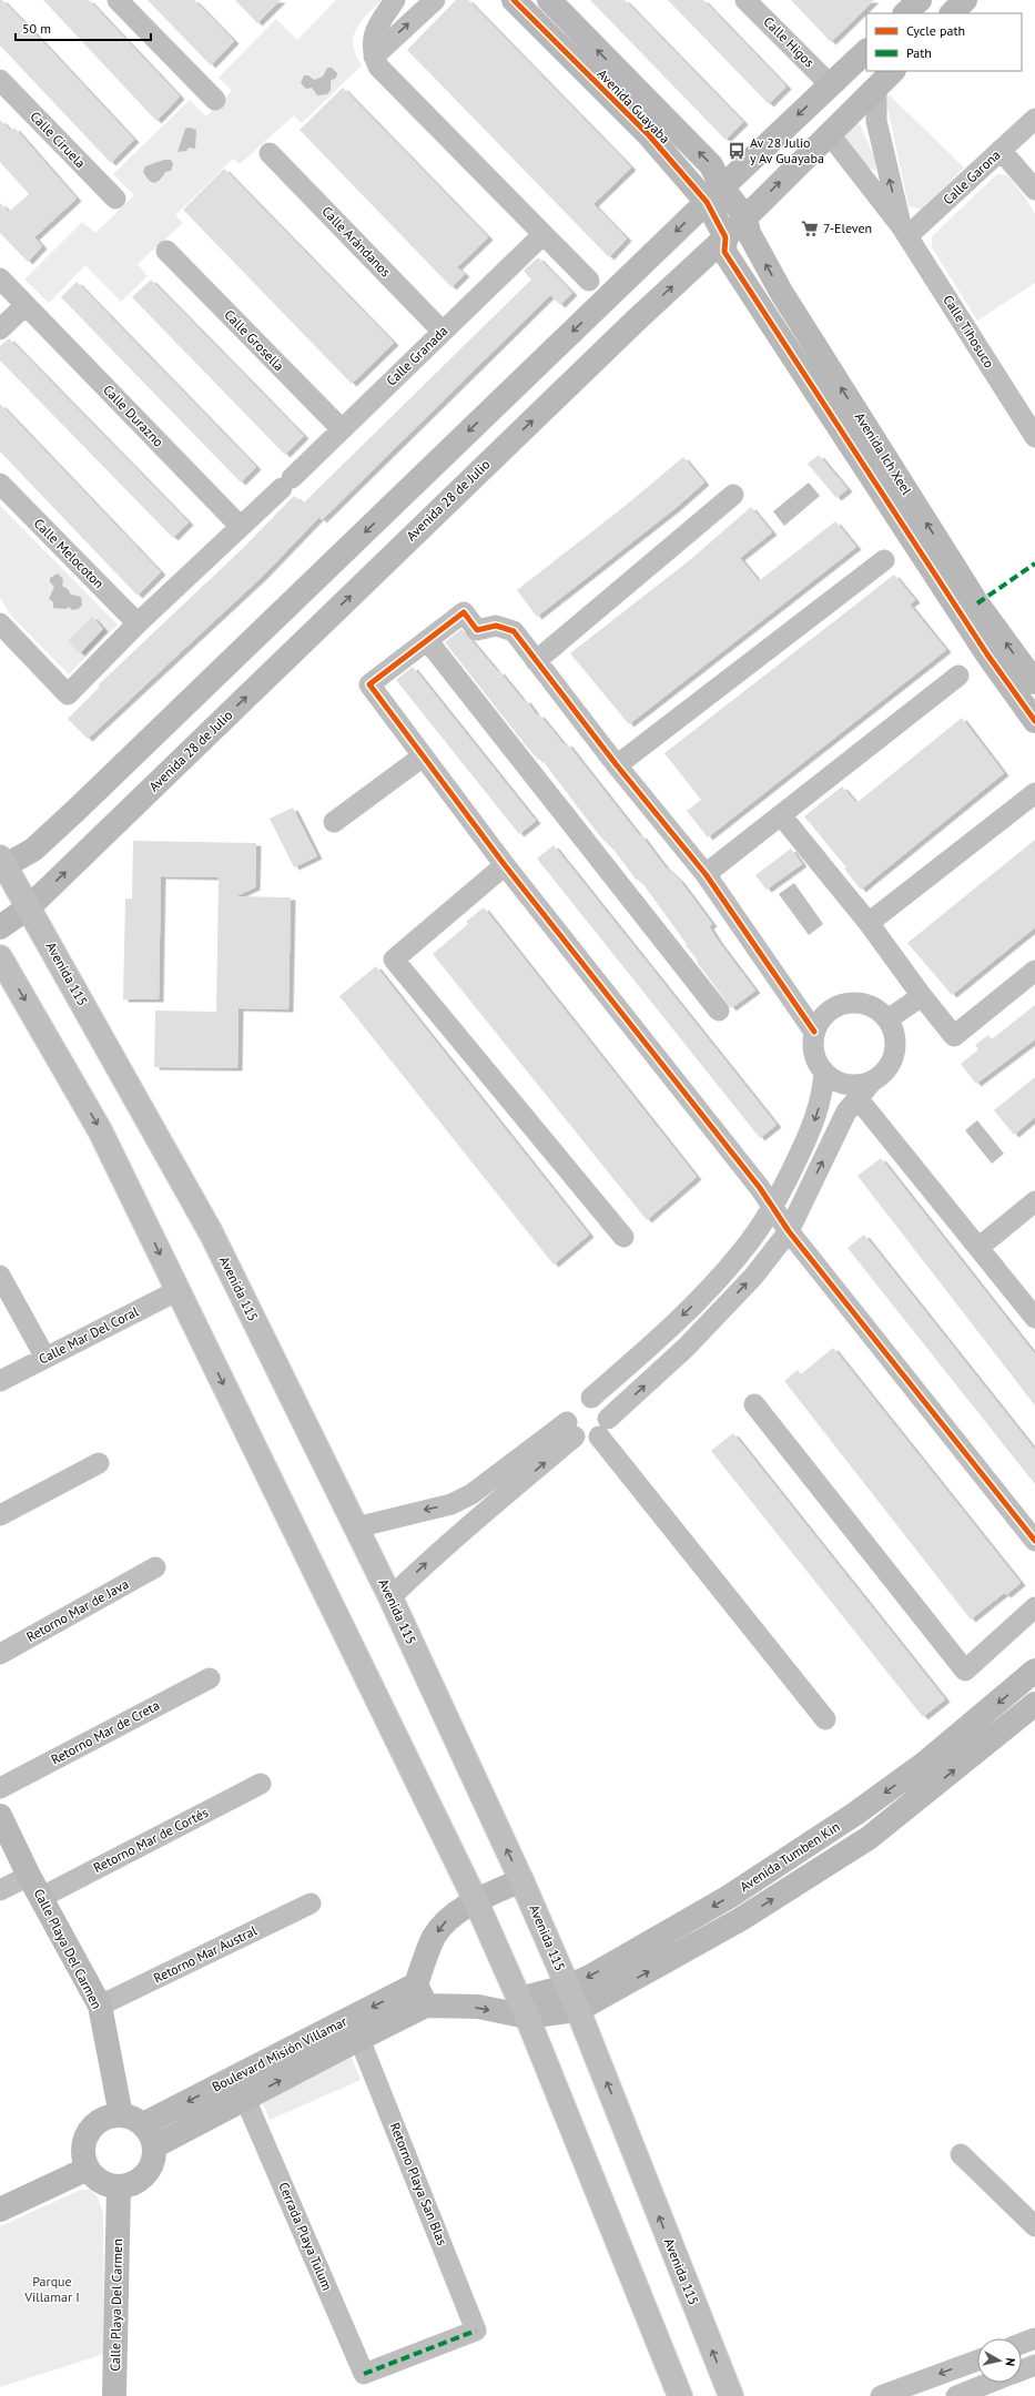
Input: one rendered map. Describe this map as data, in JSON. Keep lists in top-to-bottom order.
{
  "streets": {
    "main road": ["Avenida 115"],
    "street": [
      "Calle Higos",
      "Avenida Guayaba",
      "Calle Ciruela",
      "Calle Garona",
      "Calle Arándanos",
      "Calle Tihosuco",
      "Calle Grosella",
      "Calle Granada",
      "Calle Durazno",
      "Avenida Ich Xeel",
      "Avenida 28 de Julio",
      "Calle Melocoton",
      "Calle Mar Del Coral",
      "Retorno Mar de Java",
      "Retorno Mar de Creta",
      "Retorno Mar de Cortés",
      "Avenida Tumben Kin",
      "Calle Playa Del Carmen",
      "Retorno Mar Austral",
      "Boulevard Misión Villamar",
      "Retorno Playa San Blas",
      "Cerrada Playa Tulum"
    ]
  },
  "crossings": [
    ["Avenida Guayaba", "Avenida Ich Xeel"],
    ["Avenida Guayaba", "Avenida 28 de Julio"],
    ["Calle Garona", "Calle Tihosuco"],
    ["Calle Arándanos", "Calle Granada"],
    ["Calle Tihosuco", "Avenida 28 de Julio"],
    ["Calle Grosella", "Calle Granada"],
    ["Calle Granada", "Calle Durazno"],
    ["Avenida Ich Xeel", "Avenida 28 de Julio"],
    ["Avenida 28 de Julio", "Avenida 115"],
    ["Avenida 115", "Avenida Tumben Kin"],
    ["Retorno Mar de Cortés", "Calle Playa Del Carmen"],
    ["Calle Playa Del Carmen", "Retorno Mar Austral"],
    ["Calle Playa Del Carmen", "Boulevard Misión Villamar"],
    ["Boulevard Misión Villamar", "Retorno Playa San Blas"],
    ["Boulevard Misión Villamar", "Cerrada Playa Tulum"],
    ["Retorno Playa San Blas", "Cerrada Playa Tulum"]
  ],
  "one_way": ["Avenida Ich Xeel"],
  "parks": ["Parque Villamar I"],
  "places": {
    "bus stop": ["Av 28 Julio y Av Guayaba"],
    "supermarket": ["7-Eleven"]
  },
  "legend": ["Cycle path", "Path"],
  "scale_bar": "50 m",
  "north": "right"
}
